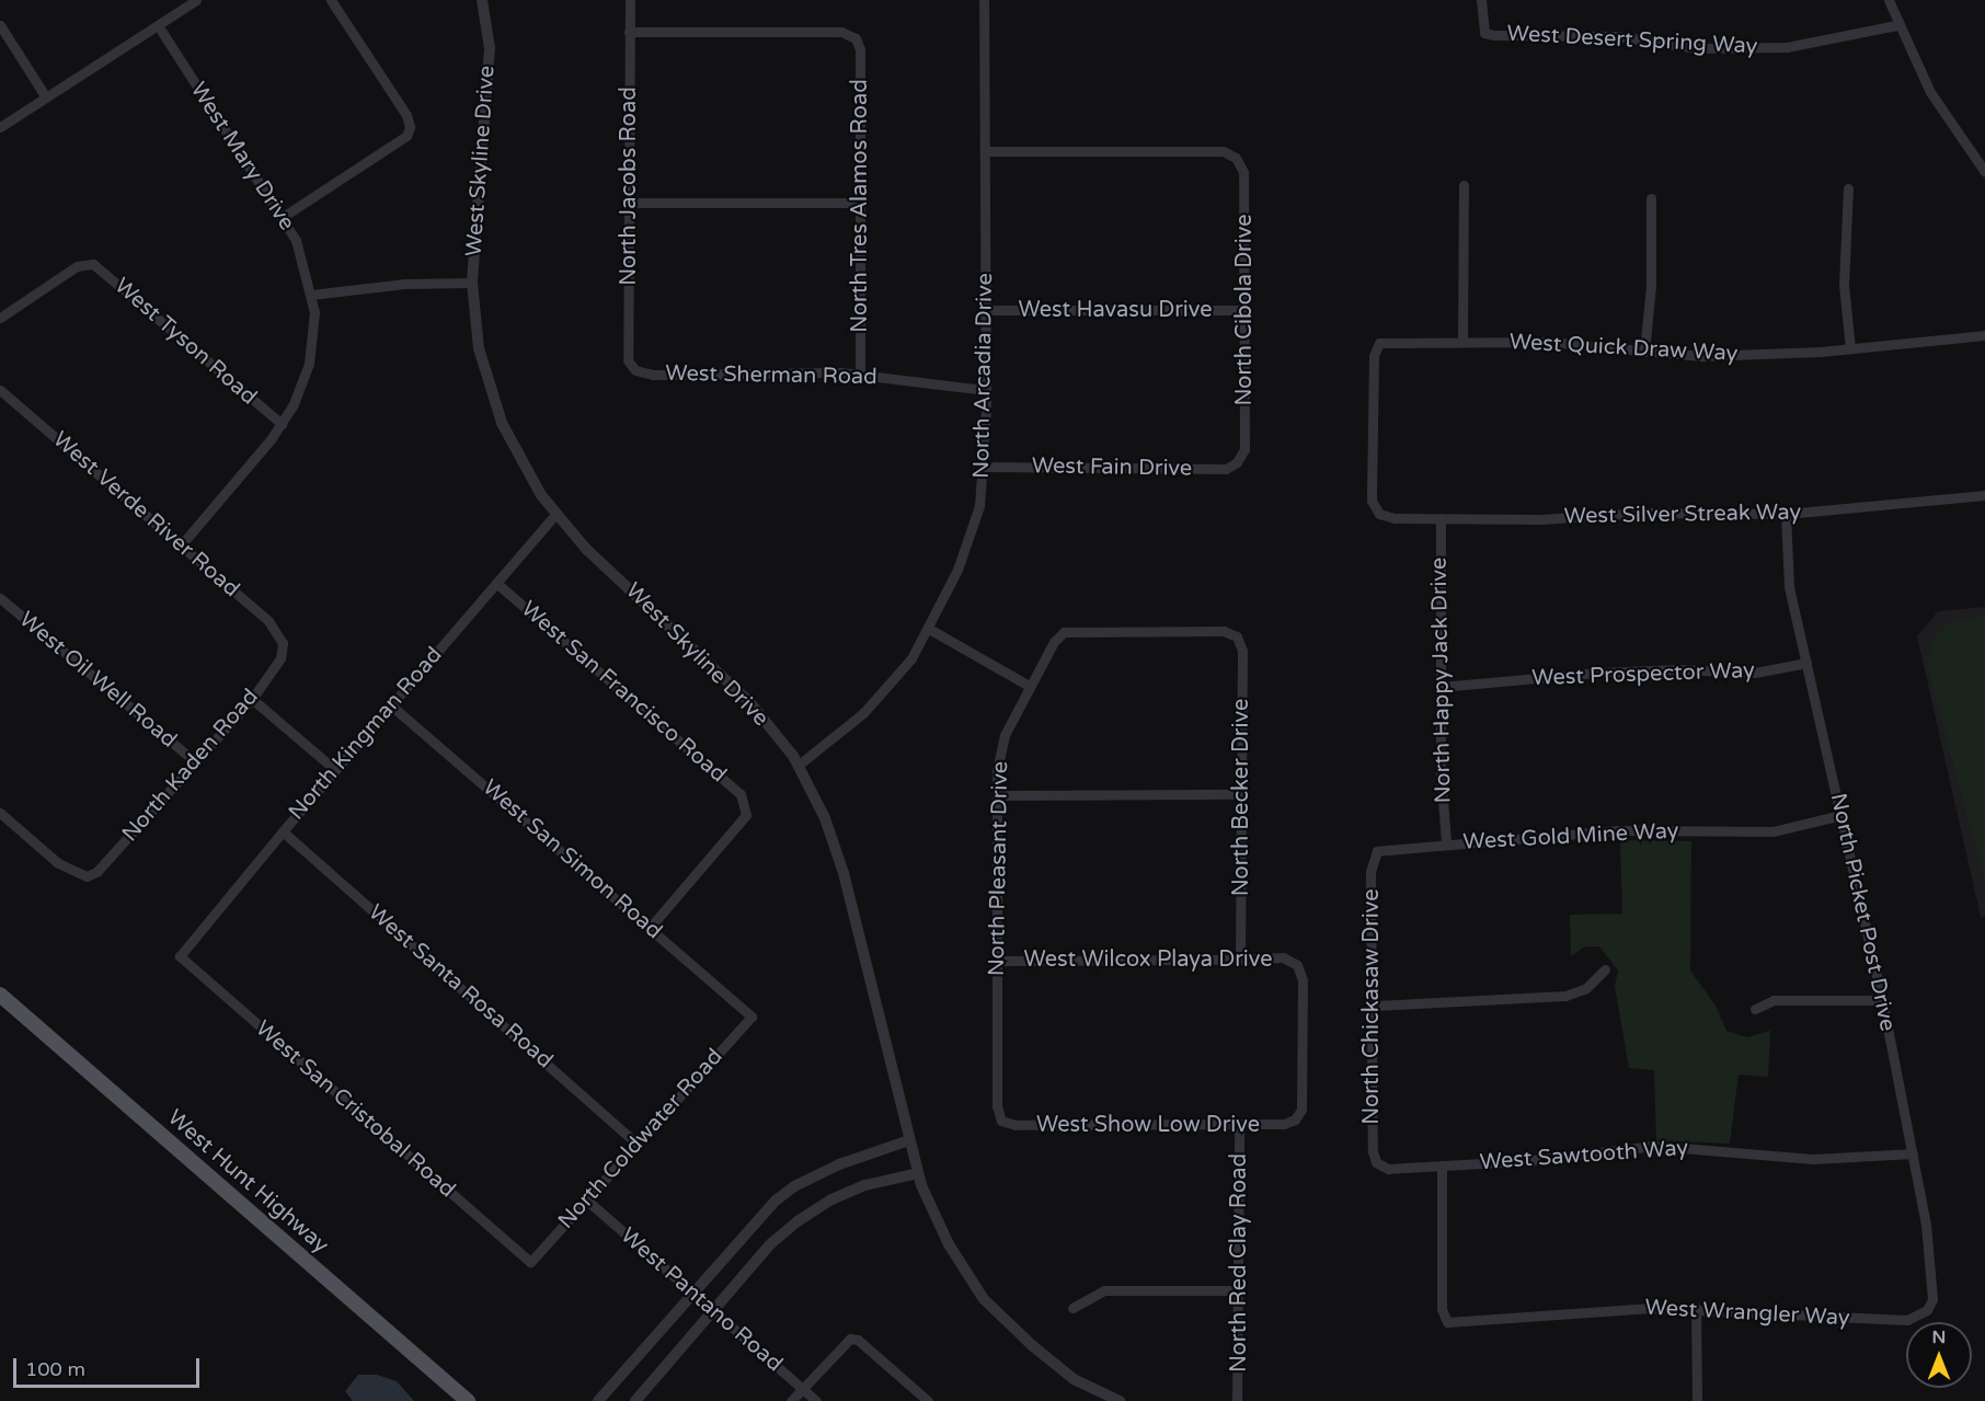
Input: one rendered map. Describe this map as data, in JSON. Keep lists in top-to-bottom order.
{
  "streets": {
    "main road": ["West Hunt Highway"],
    "street": [
      "West Desert Spring Way",
      "West Mary Drive",
      "West Skyline Drive",
      "North Jacobs Road",
      "North Tres Alamos Road",
      "West Havasu Drive",
      "North Cibola Drive",
      "West Tyson Road",
      "West Quick Draw Way",
      "West Sherman Road",
      "North Arcadia Drive",
      "West Fain Drive",
      "West Verde River Road",
      "West Silver Streak Way",
      "West Prospector Way",
      "West Oil Well Road",
      "North Happy Jack Drive",
      "West San Francisco Road",
      "North Kingman Road",
      "North Kaden Road",
      "North Becker Drive",
      "West Gold Mine Way",
      "West San Simon Road",
      "North Pleasant Drive",
      "North Picket Post Drive",
      "West Wilcox Playa Drive",
      "West Santa Rosa Road",
      "North Chickasaw Drive",
      "West San Cristobal Road",
      "West Show Low Drive",
      "North Coldwater Road",
      "West Sawtooth Way",
      "North Red Clay Road",
      "West Pantano Road",
      "West Wrangler Way"
    ]
  },
  "crossings": [
    ["West Skyline Drive", "North Arcadia Drive"],
    ["West Skyline Drive", "North Kingman Road"],
    ["North Jacobs Road", "North Tres Alamos Road"],
    ["North Jacobs Road", "West Sherman Road"],
    ["North Tres Alamos Road", "West Sherman Road"],
    ["West Havasu Drive", "North Cibola Drive"],
    ["West Havasu Drive", "North Arcadia Drive"],
    ["North Cibola Drive", "North Arcadia Drive"],
    ["North Cibola Drive", "West Fain Drive"],
    ["West Quick Draw Way", "West Silver Streak Way"],
    ["West Sherman Road", "North Arcadia Drive"],
    ["North Arcadia Drive", "West Fain Drive"],
    ["West Verde River Road", "North Kaden Road"],
    ["West Silver Streak Way", "North Happy Jack Drive"],
    ["West Silver Streak Way", "North Picket Post Drive"],
    ["West Prospector Way", "North Happy Jack Drive"],
    ["West Prospector Way", "North Picket Post Drive"],
    ["West Oil Well Road", "North Kaden Road"],
    ["North Happy Jack Drive", "West Gold Mine Way"],
    ["West San Francisco Road", "North Kingman Road"],
    ["West San Francisco Road", "West San Simon Road"],
    ["North Kingman Road", "West San Simon Road"],
    ["North Kingman Road", "West Santa Rosa Road"],
    ["North Kingman Road", "West San Cristobal Road"],
    ["North Becker Drive", "North Pleasant Drive"],
    ["North Becker Drive", "West Wilcox Playa Drive"],
    ["West Gold Mine Way", "North Picket Post Drive"],
    ["West Gold Mine Way", "North Chickasaw Drive"],
    ["West San Simon Road", "North Coldwater Road"],
    ["North Pleasant Drive", "West Wilcox Playa Drive"],
    ["North Pleasant Drive", "West Show Low Drive"],
    ["North Picket Post Drive", "West Sawtooth Way"],
    ["North Picket Post Drive", "West Wrangler Way"],
    ["West Wilcox Playa Drive", "West Show Low Drive"],
    ["West Santa Rosa Road", "North Coldwater Road"],
    ["North Chickasaw Drive", "West Sawtooth Way"],
    ["West San Cristobal Road", "North Coldwater Road"],
    ["West Show Low Drive", "North Red Clay Road"],
    ["North Coldwater Road", "West Pantano Road"],
    ["West Sawtooth Way", "West Wrangler Way"]
  ],
  "scale_bar": "100 m",
  "north": "top"
}
